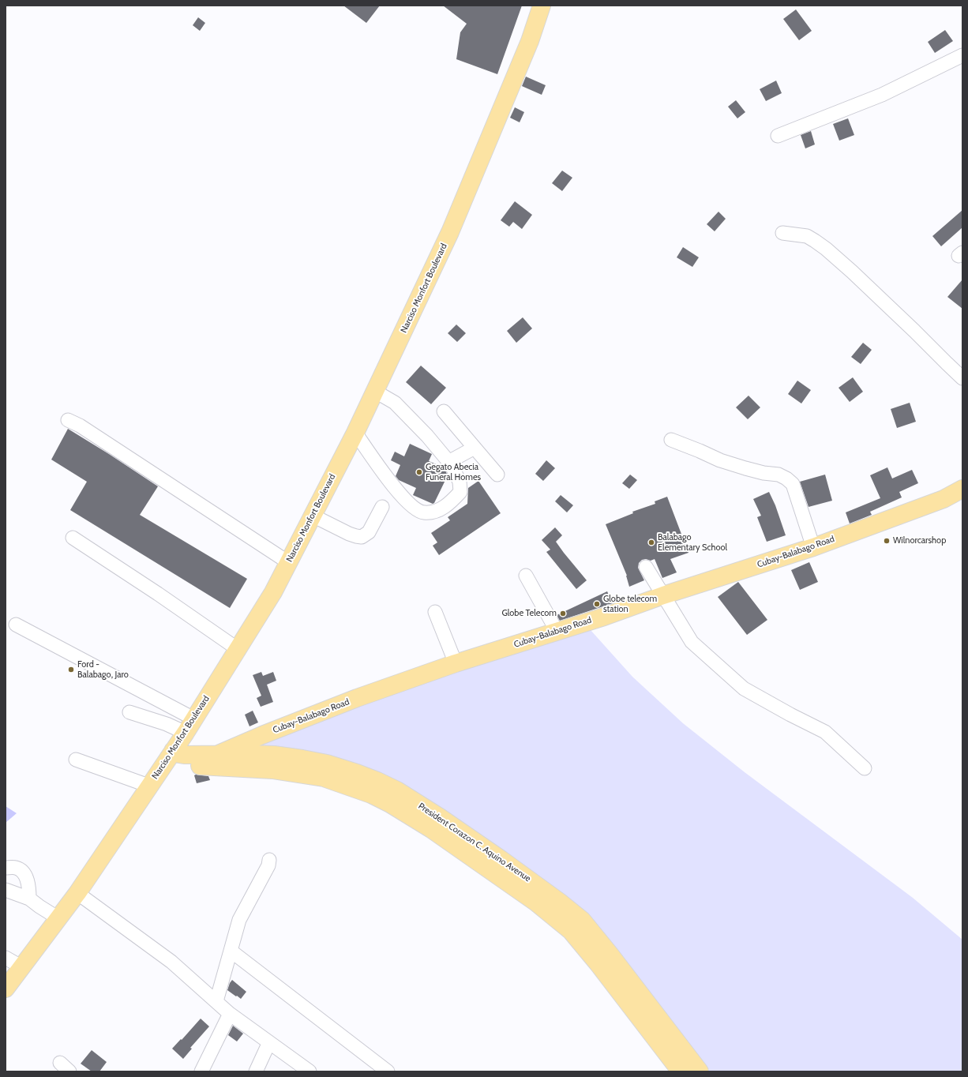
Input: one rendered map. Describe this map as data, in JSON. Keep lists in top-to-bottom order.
{
  "streets": {
    "main road": ["Narciso Monfort Boulevard", "Cubay-Balabago Road", "President Corazon C. Aquino Avenue"]
  },
  "crossings": [
    ["Narciso Monfort Boulevard", "President Corazon C. Aquino Avenue"],
    ["Cubay-Balabago Road", "President Corazon C. Aquino Avenue"]
  ],
  "places": [
    "Gegato Abecia Funeral Homes",
    "Wilnorcarshop",
    "Balabago Elementary School",
    "Globe telecom station",
    "Globe Telecom",
    "Ford - Balabago, Jaro"
  ]
}
